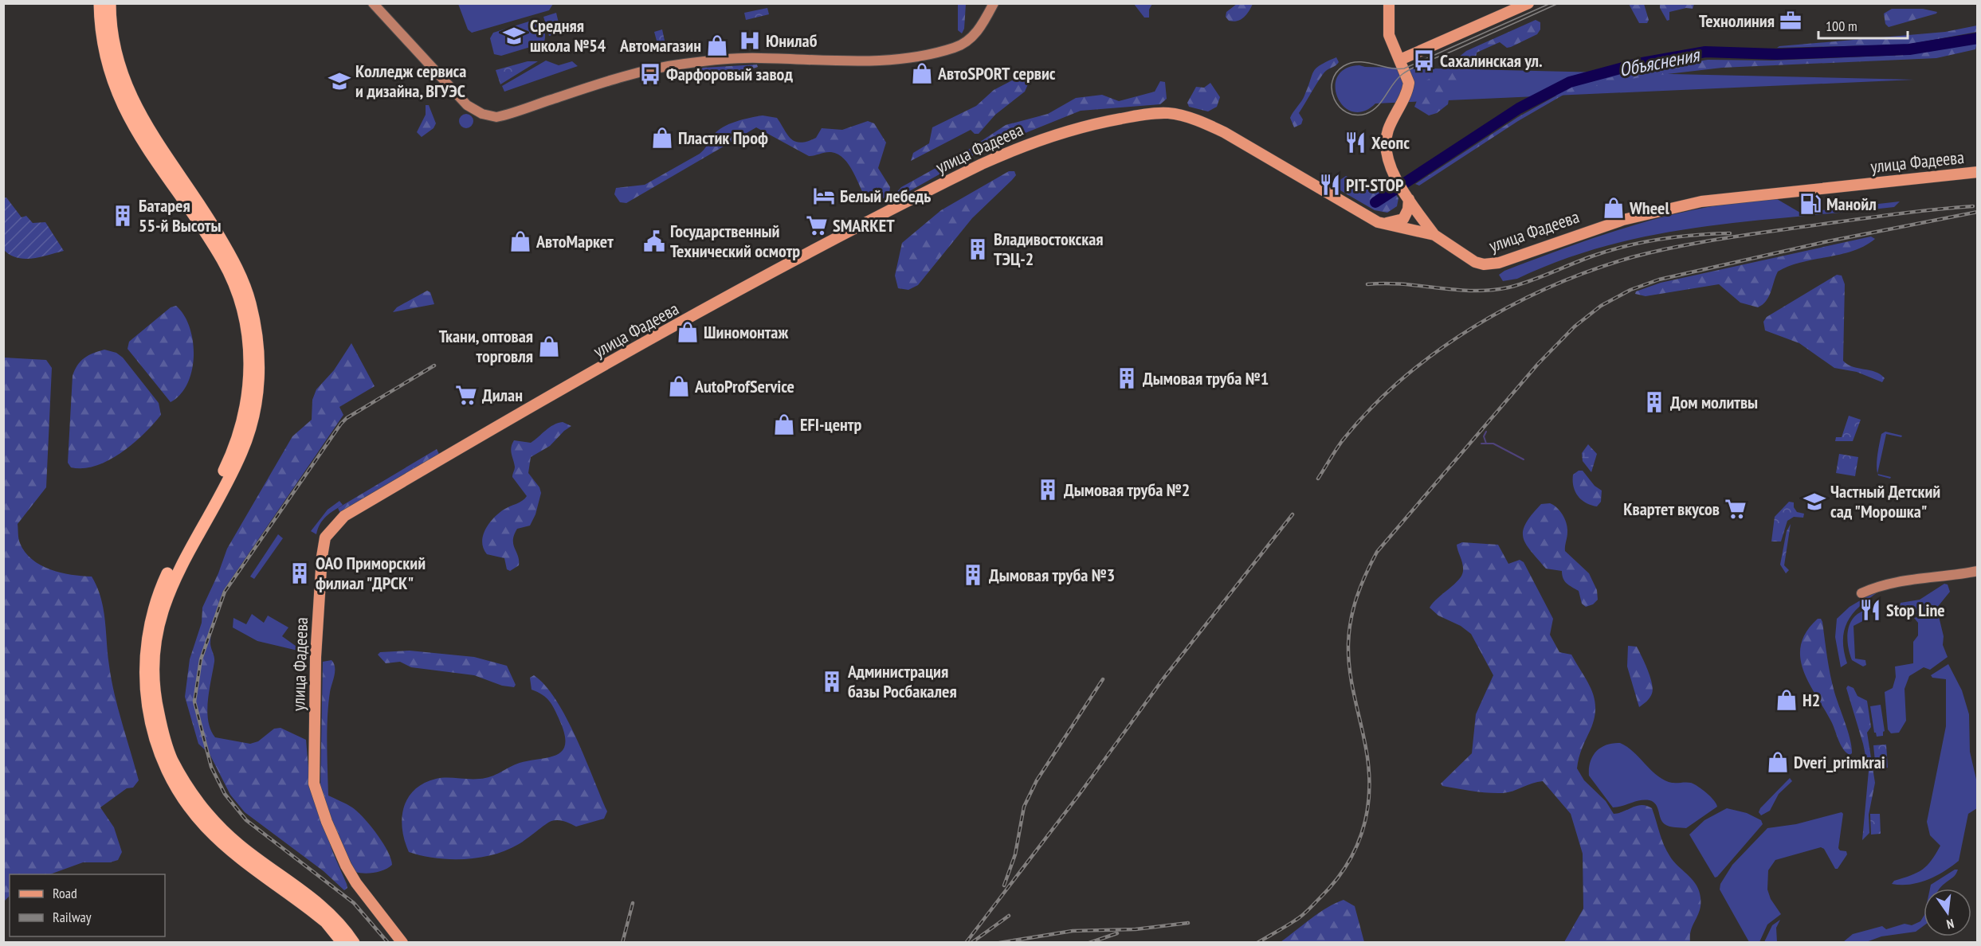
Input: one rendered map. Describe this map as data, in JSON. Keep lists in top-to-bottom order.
{
  "streets": {
    "main road": ["улица Фадеева"]
  },
  "water": ["Объяснения"],
  "places": {
    "office": ["Технолиния"],
    "school or university": ["Средняя школа №54", "Колледж сервиса и дизайна, ВГУЭС", "Частный Детский сад \"Морошка\""],
    "hospital": ["Юнилаб"],
    "shop": [
      "Автомагазин",
      "АвтоSPORT сервис",
      "Пластик Проф",
      "Wheel",
      "АвтоМаркет",
      "Шиномонтаж",
      "Ткани, оптовая торговля",
      "AutoProfService",
      "EFI-центр",
      "H2",
      "Dveri_primkrai"
    ],
    "bus stop": ["Сахалинская ул.", "Фарфоровый завод"],
    "restaurant": ["Хеопс", "PIT-STOP", "Stop Line"],
    "hotel": ["Белый лебедь"],
    "fuel station": ["Манойл"],
    "building": [
      "Батарея 55-й Высоты",
      "Владивостокская ТЭЦ-2",
      "Дымовая труба №1",
      "Дом молитвы",
      "Дымовая труба №2",
      "ОАО Приморский филиал \"ДРСК\"",
      "Дымовая труба №3",
      "Администрация базы Росбакалея"
    ],
    "supermarket": ["SMARKET", "Дилан", "Квартет вкусов"],
    "public building": ["Государственный Технический осмотр"]
  },
  "legend": ["Road", "Railway"],
  "scale_bar": "100 m",
  "north": "bottom"
}
